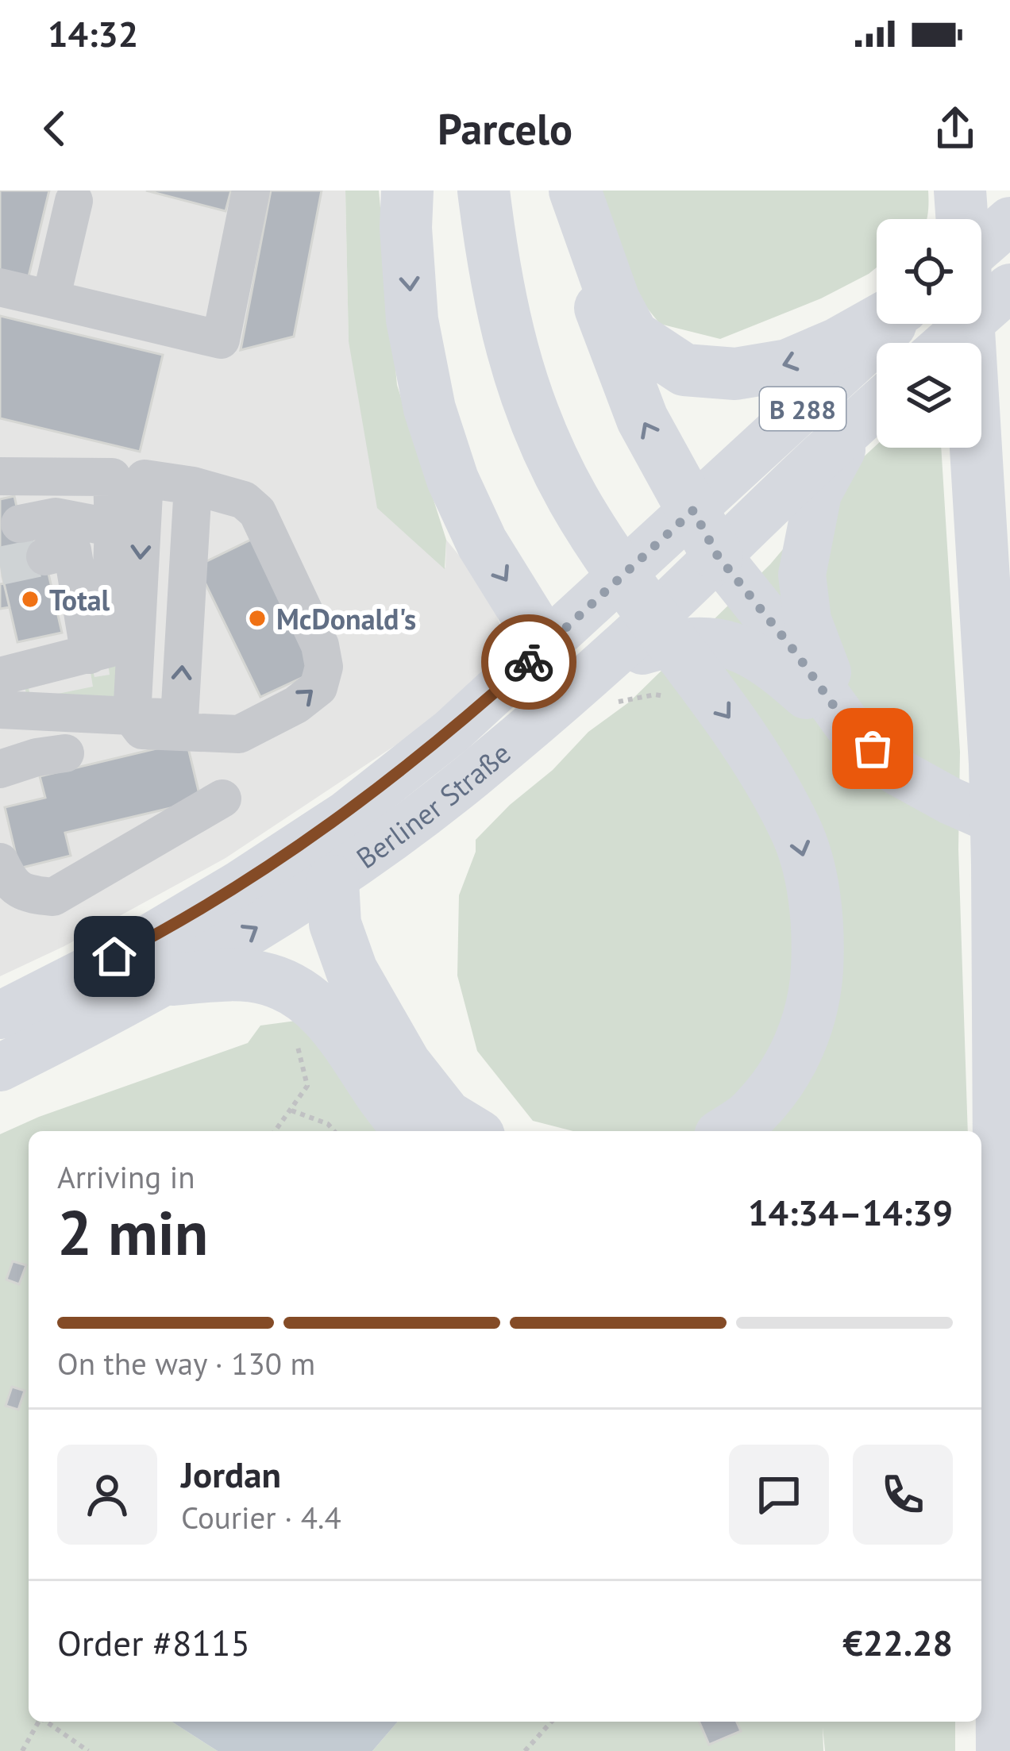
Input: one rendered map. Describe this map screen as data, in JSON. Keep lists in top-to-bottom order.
{
  "streets": {
    "main road": ["B 288", "Berliner Straße"]
  },
  "places": ["Total", "McDonald's"],
  "page": {
    "status": "14:32",
    "header": "Parcelo",
    "heading": ["2 min", "Arriving in", "14:34–14:39"],
    "panel": [
      "Jordan",
      "Courier · 4.4",
      "Order #8115",
      "€22.28"
    ],
    "bar": "On the way · 130 m"
  }
}
